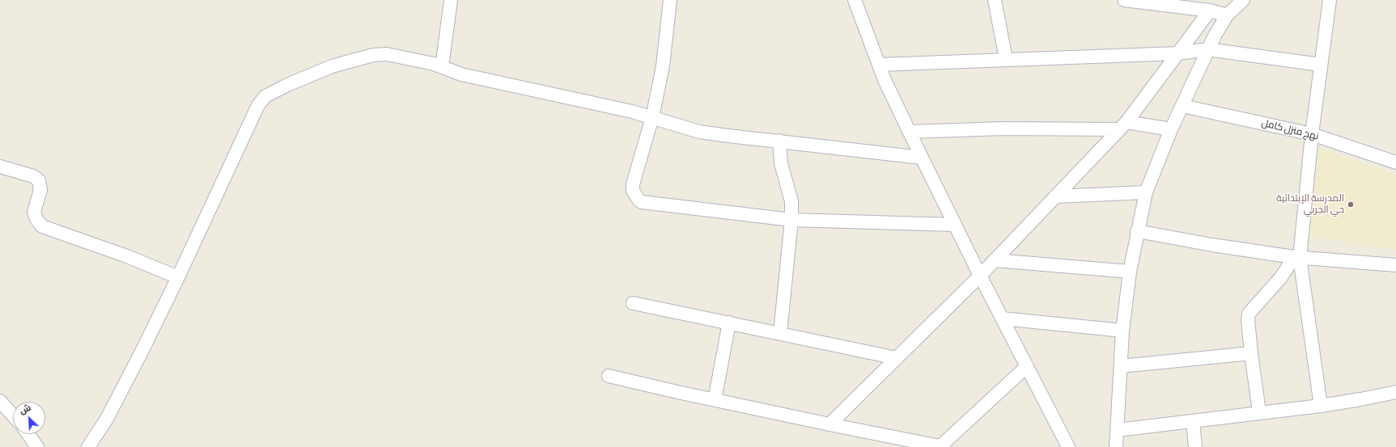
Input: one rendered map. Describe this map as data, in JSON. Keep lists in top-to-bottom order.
{
  "streets": {
    "street": ["نهج منزل كامل"]
  },
  "places": ["المدرسة الإبتدائية حي الجربي"],
  "north": "top left"
}
